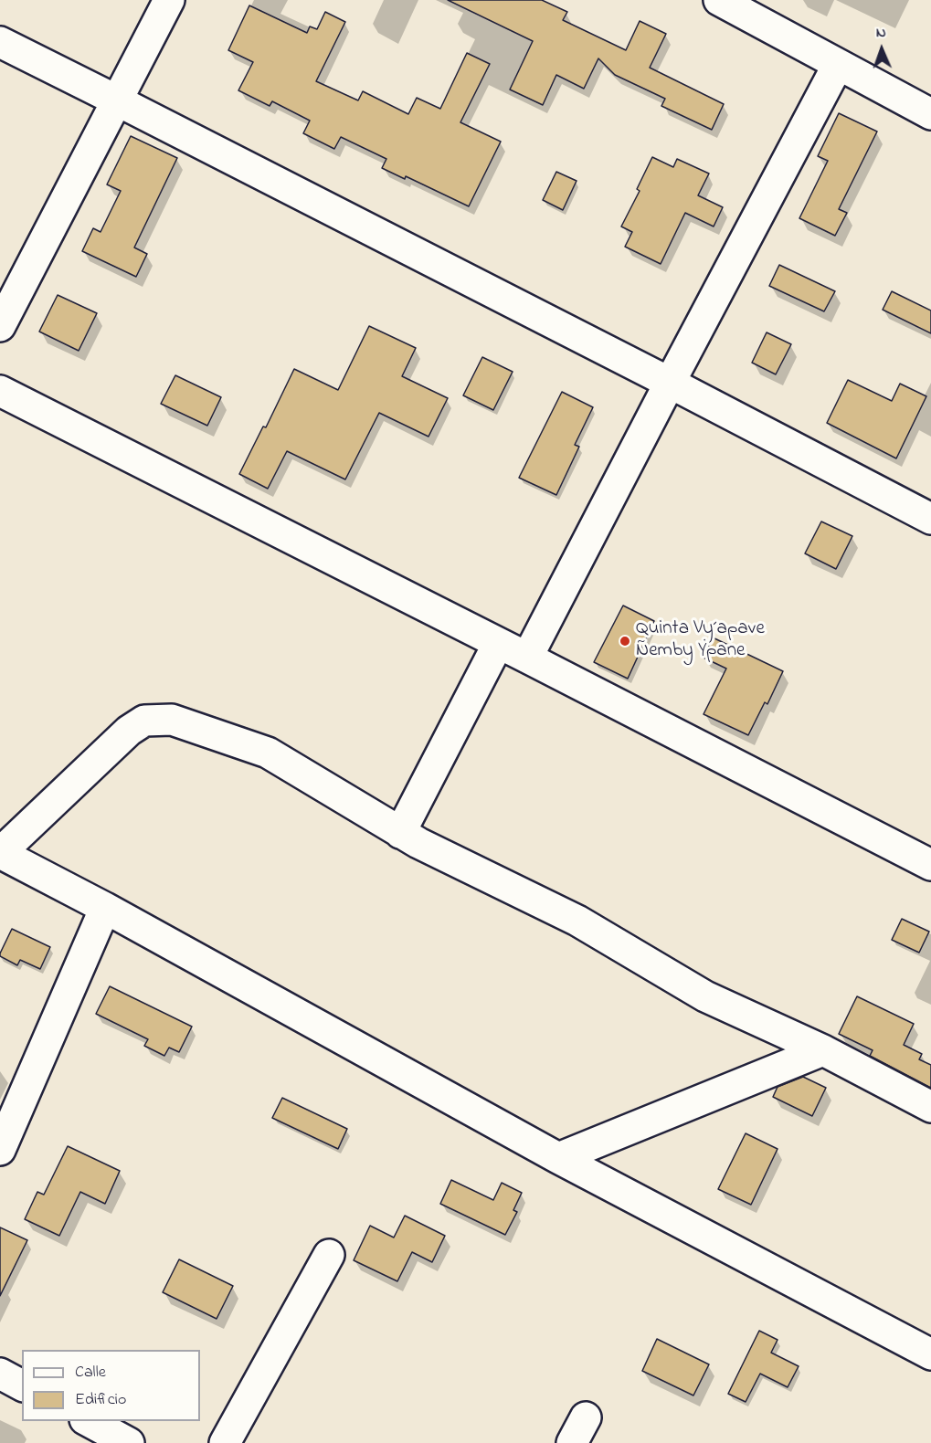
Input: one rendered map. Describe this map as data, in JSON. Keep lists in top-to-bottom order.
{
  "places": ["Quinta Vy´apave Ñemby Ypane"],
  "legend": ["Calle", "Edificio"],
  "north": "top"
}
